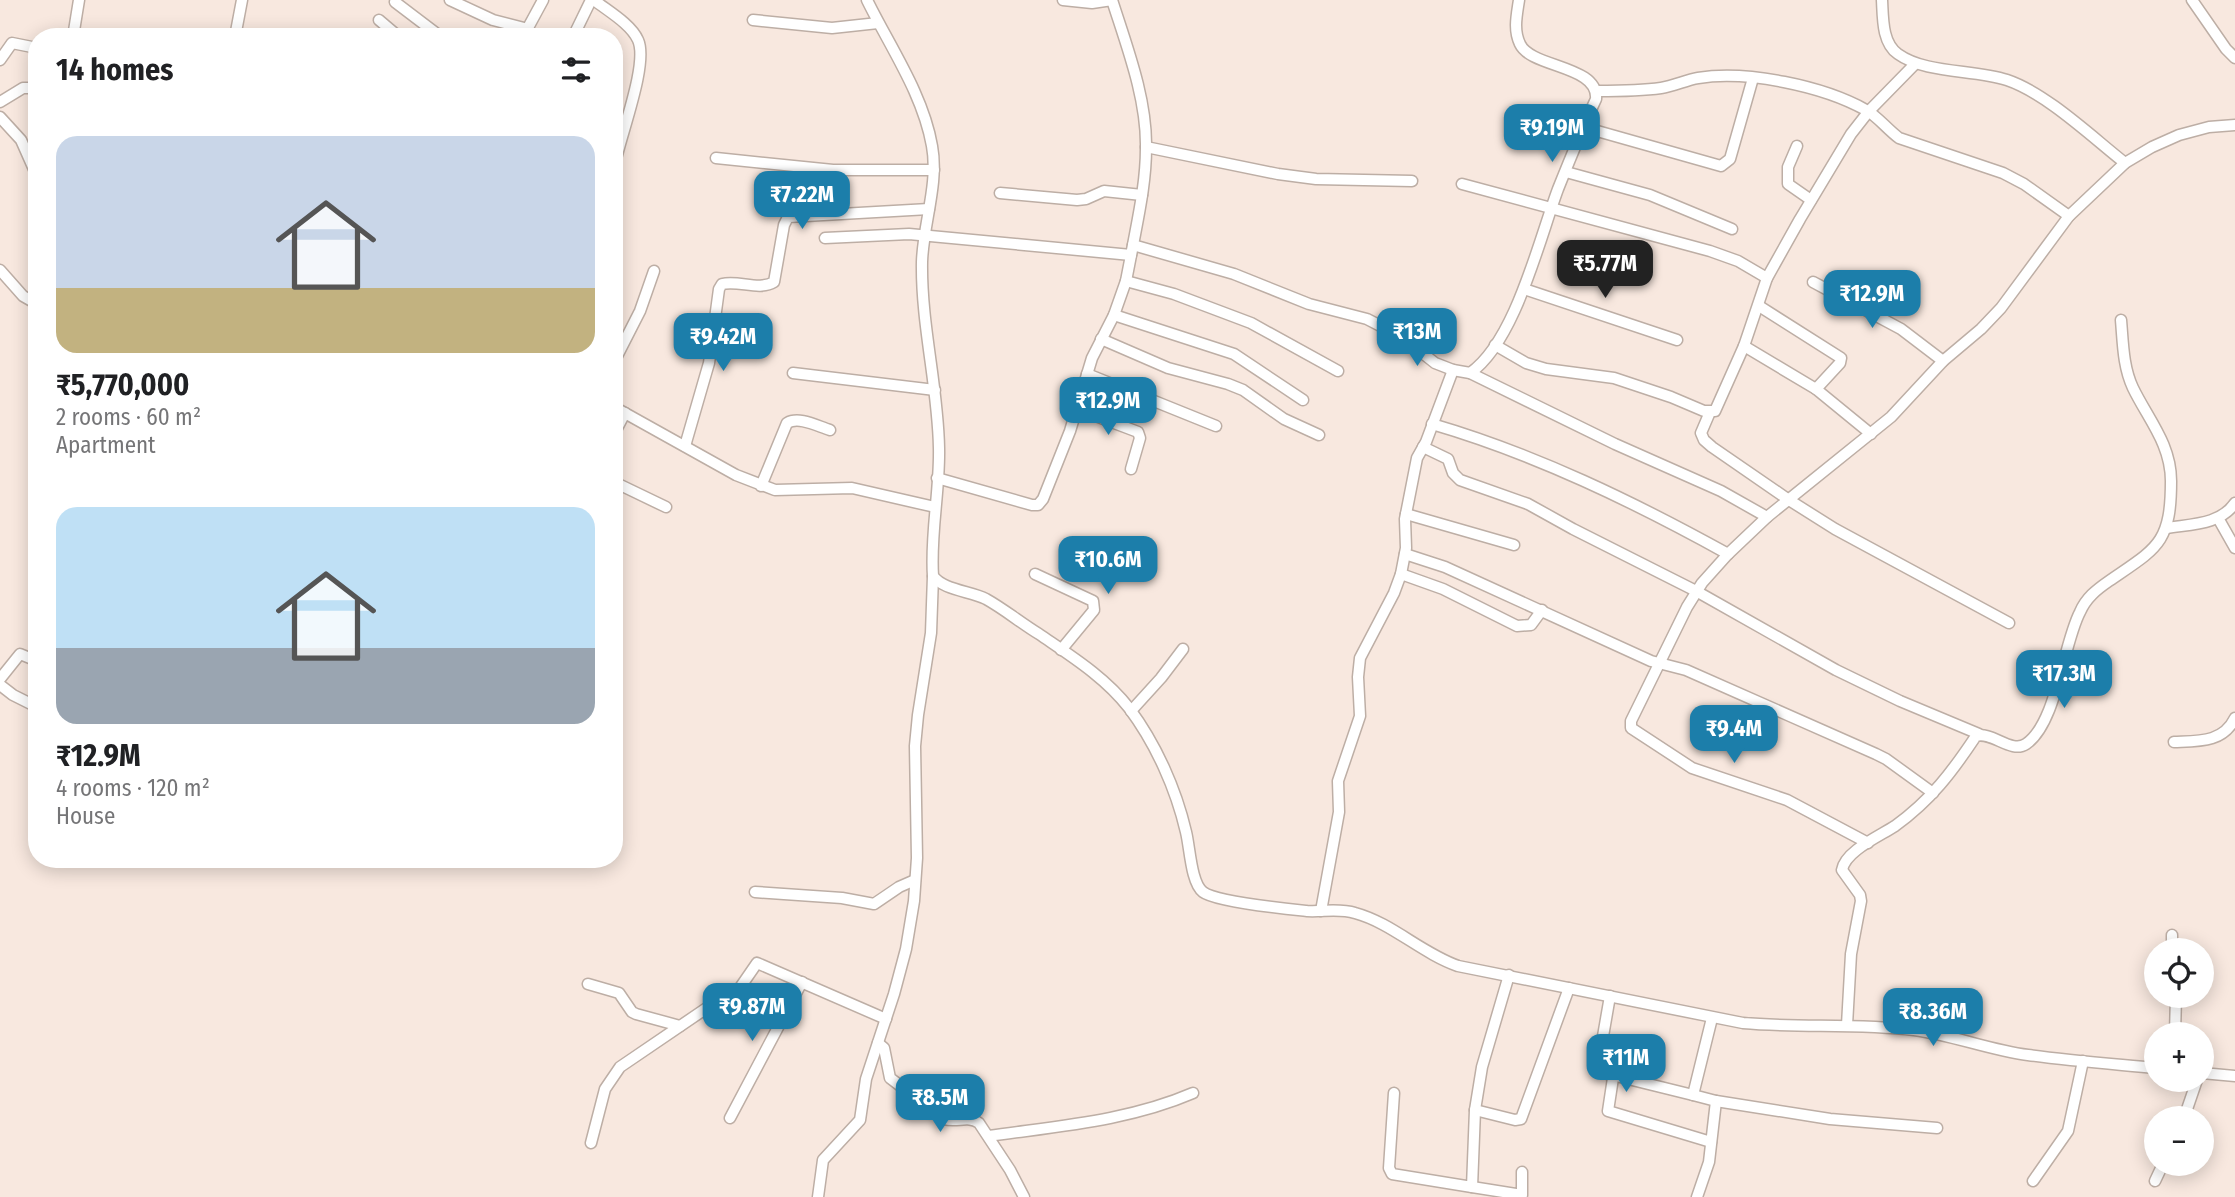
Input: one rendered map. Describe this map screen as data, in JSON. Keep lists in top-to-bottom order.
{
  "page": {
    "heading": "14 homes",
    "price": [
      "₹9.19M",
      "₹7.22M",
      "₹5.77M",
      "₹12.9M",
      "₹13M",
      "₹9.42M",
      "₹12.9M",
      "₹10.6M",
      "₹17.3M",
      "₹9.4M",
      "₹9.87M",
      "₹8.36M",
      "₹11M",
      "₹8.5M"
    ],
    "list": [
      {
        "name": "₹5,770,000",
        "note": "2 rooms · 60 m² · Apartment"
      },
      {
        "name": "₹12.9M",
        "note": "4 rooms · 120 m² · House"
      }
    ],
    "map_buttons": ["+", "−"]
  }
}
